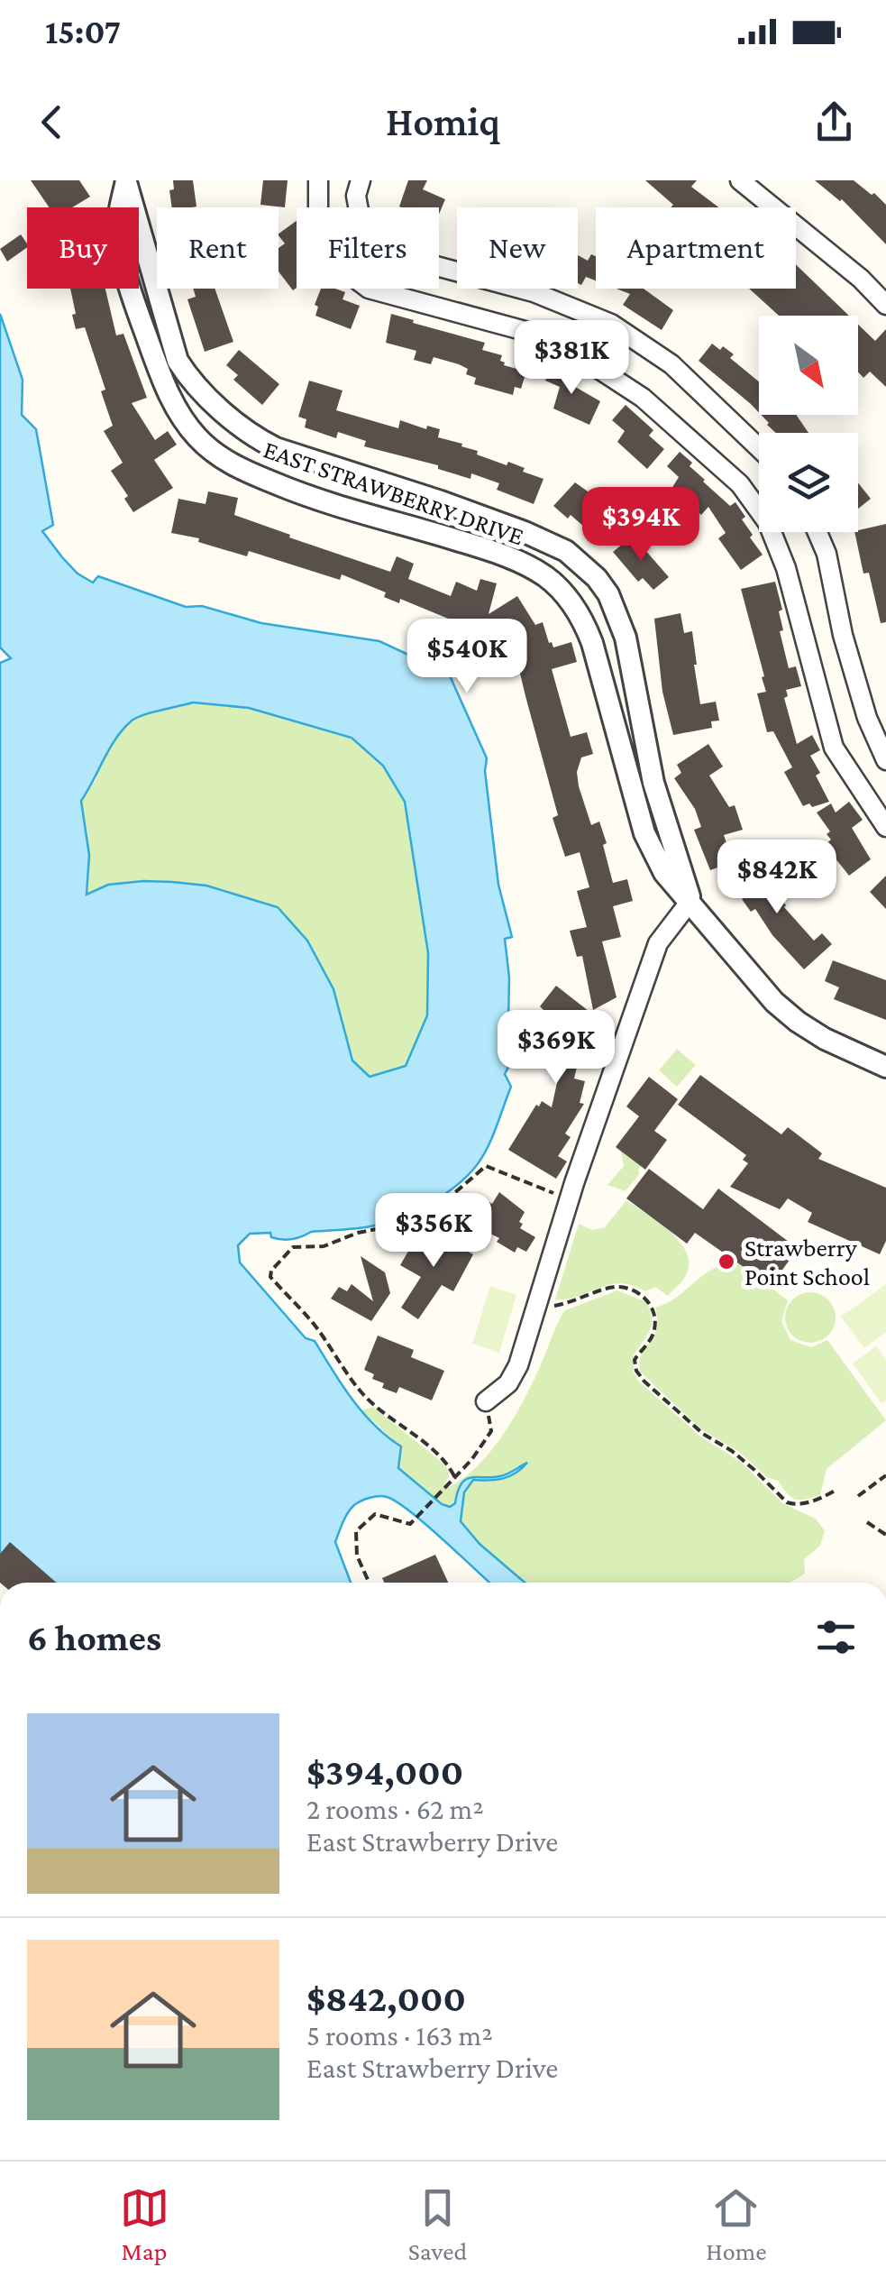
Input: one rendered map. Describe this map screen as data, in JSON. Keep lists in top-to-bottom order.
{
  "streets": {
    "street": ["EAST STRAWBERRY DRIVE"]
  },
  "places": ["Strawberry Point School"],
  "north": "bottom right",
  "page": {
    "status": "15:07",
    "header": "Homiq",
    "chip": [
      "Buy",
      "Rent",
      "Filters",
      "New",
      "Apartment"
    ],
    "price": [
      "$381K",
      "$394K",
      "$540K",
      "$842K",
      "$369K",
      "$356K"
    ],
    "heading": "6 homes",
    "list": [
      {
        "name": "$394,000",
        "note": "2 rooms · 62 m² · East Strawberry Drive"
      },
      {
        "name": "$842,000",
        "note": "5 rooms · 163 m² · East Strawberry Drive"
      }
    ],
    "tabs": ["Map", "Saved", "Home"]
  }
}
